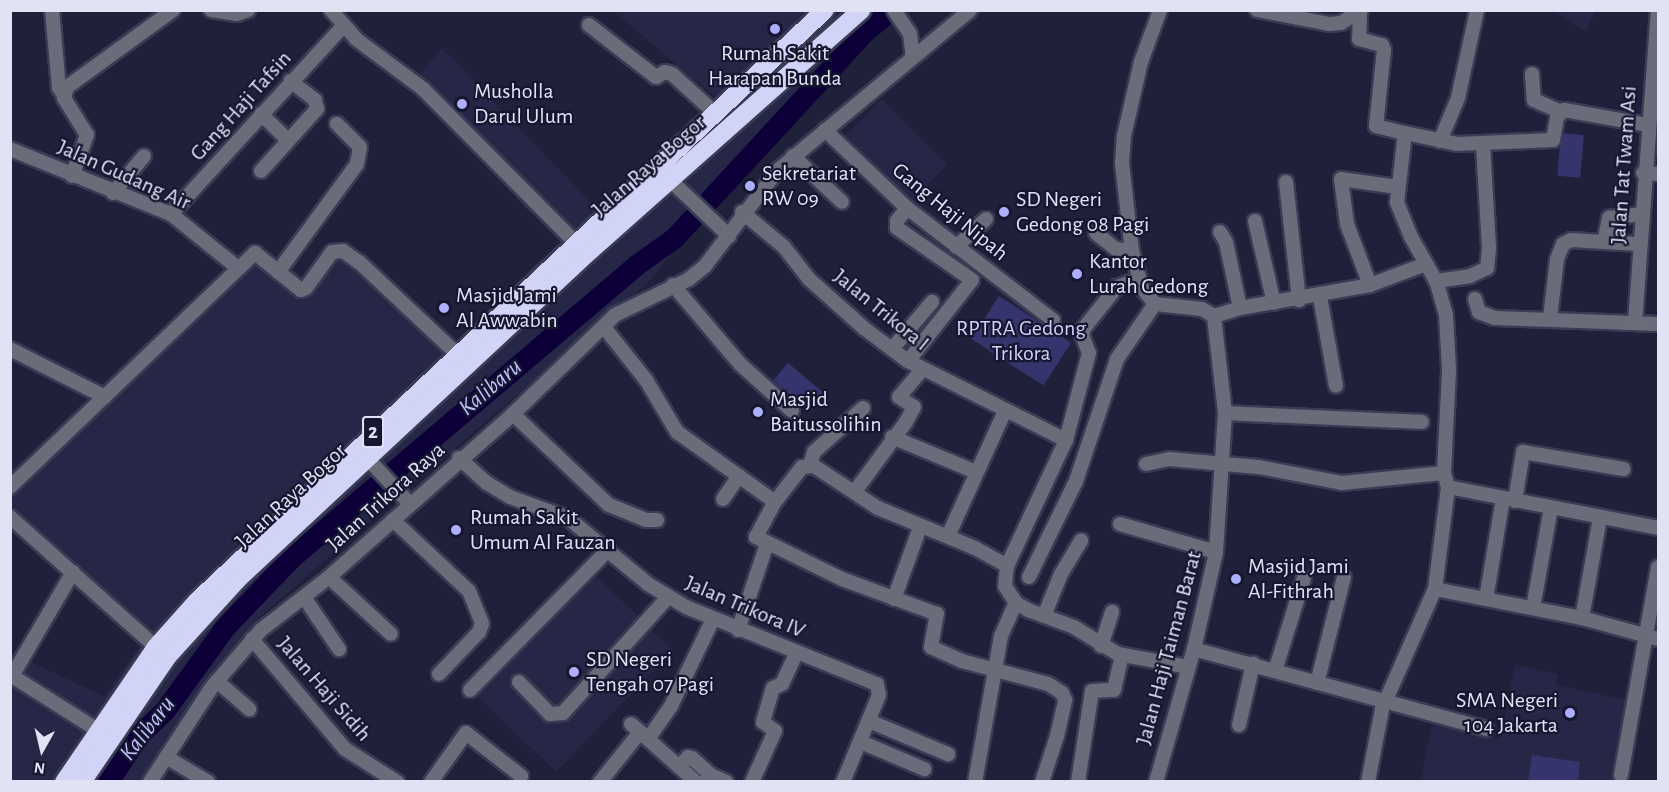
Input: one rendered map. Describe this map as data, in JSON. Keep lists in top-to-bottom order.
{
  "streets": {
    "highway": ["Jalan Raya Bogor", "2"],
    "street": [
      "Gang Haji Tafsin",
      "Jalan Tat Twam Asi",
      "Jalan Gudang Air",
      "Gang Haji Nipah",
      "Jalan Trikora I",
      "Jalan Trikora Raya",
      "Jalan Trikora IV",
      "Jalan Haji Taiman Barat",
      "Jalan Haji Sidih"
    ]
  },
  "crossings": [
    ["Gang Haji Tafsin", "Jalan Gudang Air"],
    ["Gang Haji Nipah", "Jalan Trikora Raya"],
    ["Jalan Trikora I", "Jalan Trikora Raya"],
    ["Jalan Trikora Raya", "Jalan Trikora IV"],
    ["Jalan Trikora Raya", "Jalan Haji Sidih"]
  ],
  "water": ["Kalibaru"],
  "parks": ["RPTRA Gedong Trikora"],
  "places": [
    "Rumah Sakit Harapan Bunda",
    "Musholla Darul Ulum",
    "Sekretariat RW 09",
    "SD Negeri Gedong 08 Pagi",
    "Kantor Lurah Gedong",
    "Masjid Jami Al Awwabin",
    "Masjid Baitussolihin",
    "Rumah Sakit Umum Al Fauzan",
    "Masjid Jami Al-Fithrah",
    "SD Negeri Tengah 07 Pagi",
    "SMA Negeri 104 Jakarta"
  ],
  "north": "bottom"
}
